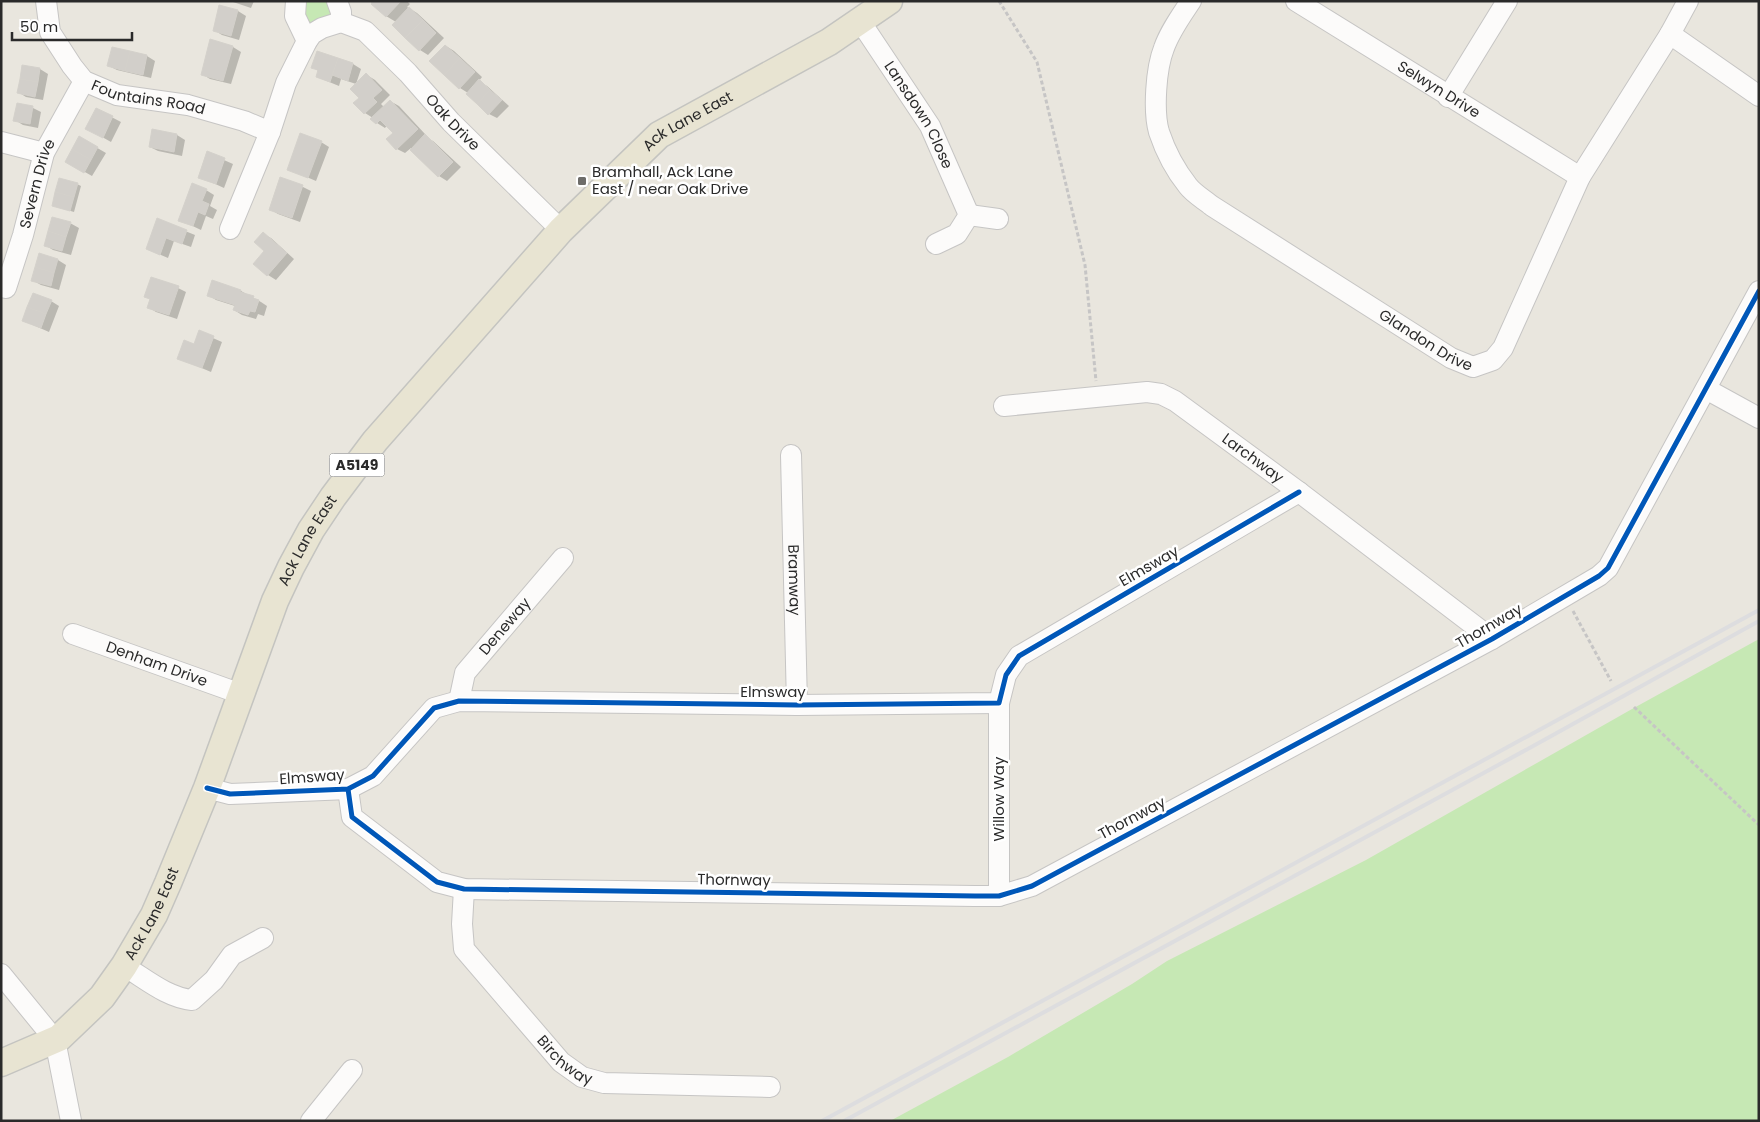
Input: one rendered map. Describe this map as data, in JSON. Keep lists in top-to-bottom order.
{
  "streets": {
    "main road": ["Ack Lane East", "A5149"],
    "street": [
      "Selwyn Drive",
      "Fountains Road",
      "Lansdown Close",
      "Oak Drive",
      "Severn Drive",
      "Glandon Drive",
      "Larchway",
      "Elmsway",
      "Bramway",
      "Deneway",
      "Thornway",
      "Denham Drive",
      "Willow Way",
      "Birchway"
    ]
  },
  "crossings": [
    ["Selwyn Drive", "Glandon Drive"],
    ["Fountains Road", "Severn Drive"],
    ["Lansdown Close", "Ack Lane East"],
    ["Oak Drive", "Ack Lane East"],
    ["Ack Lane East", "Elmsway"],
    ["Ack Lane East", "Denham Drive"],
    ["Larchway", "Elmsway"],
    ["Larchway", "Thornway"],
    ["Elmsway", "Bramway"],
    ["Elmsway", "Deneway"],
    ["Elmsway", "Thornway"],
    ["Elmsway", "Willow Way"],
    ["Thornway", "Willow Way"],
    ["Thornway", "Birchway"]
  ],
  "places": {
    "transit": ["Bramhall, Ack Lane East / near Oak Drive"]
  },
  "scale_bar": "50 m"
}
